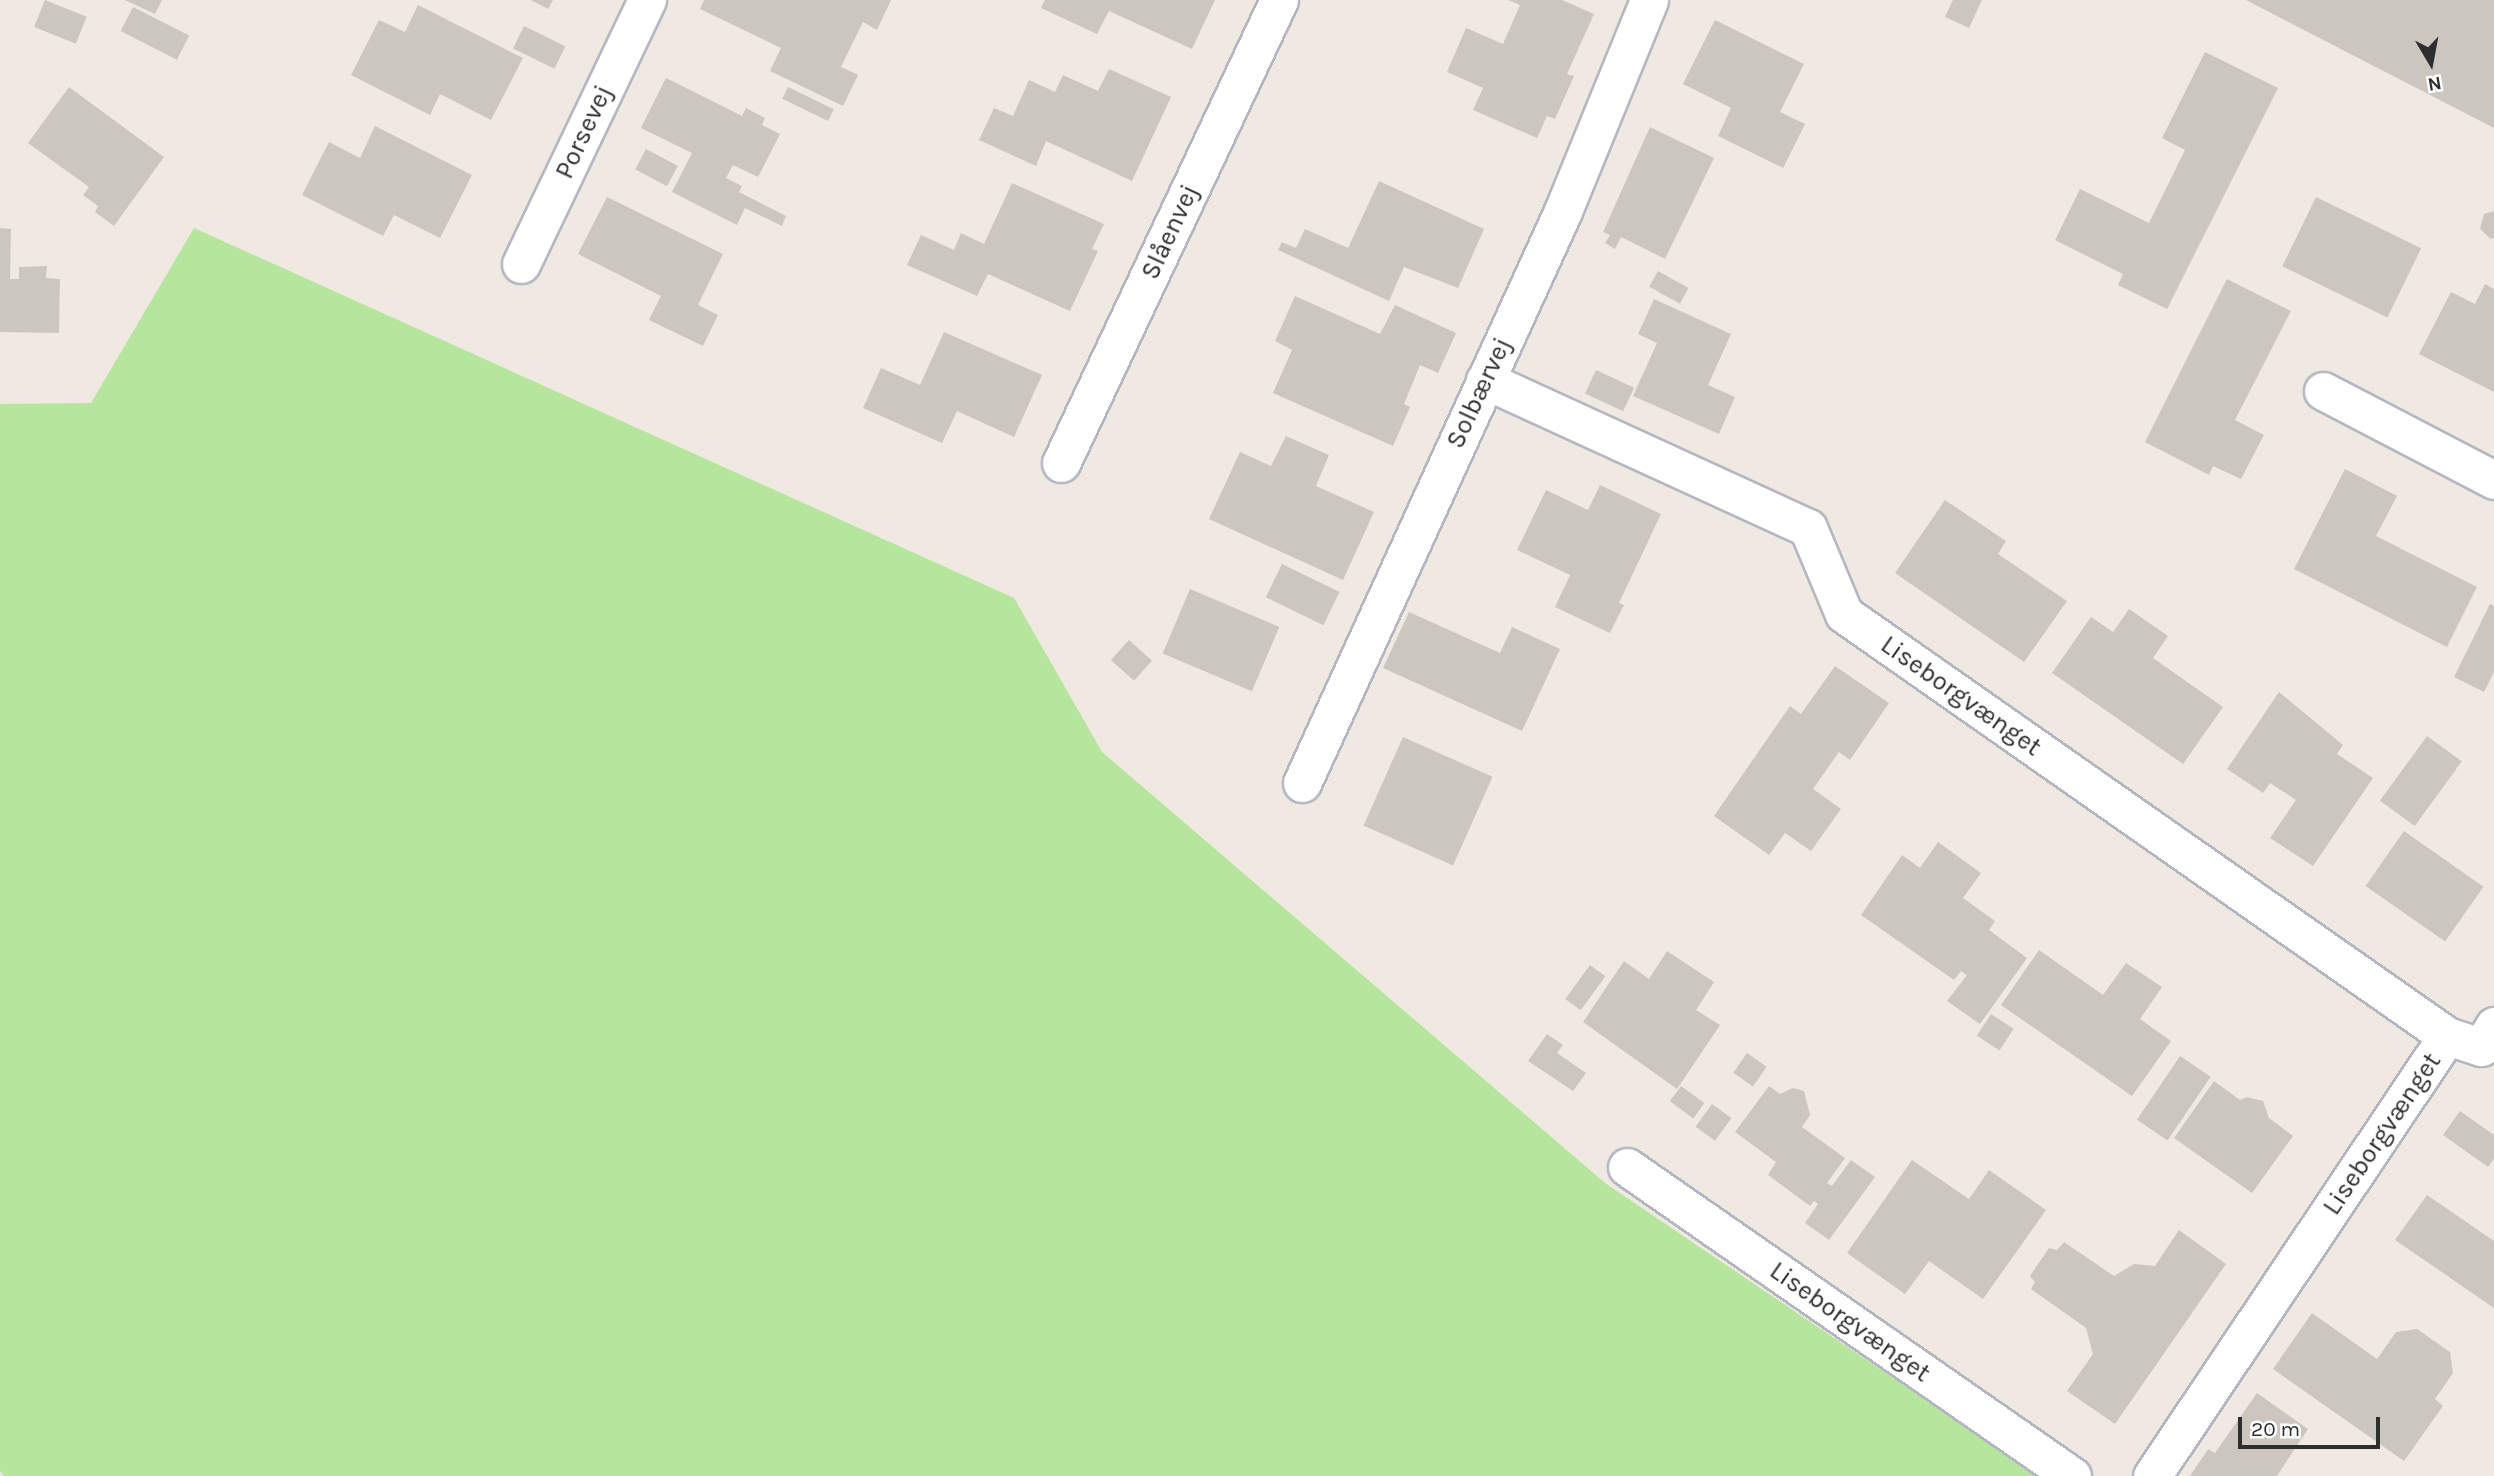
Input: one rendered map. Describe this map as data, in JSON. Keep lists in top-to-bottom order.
{
  "streets": {
    "street": [
      "Porsevej",
      "Slåenvej",
      "Solbærvej",
      "Liseborgvænget"
    ]
  },
  "crossings": [
    ["Solbærvej", "Liseborgvænget"]
  ],
  "scale_bar": "20 m",
  "north": "bottom"
}
